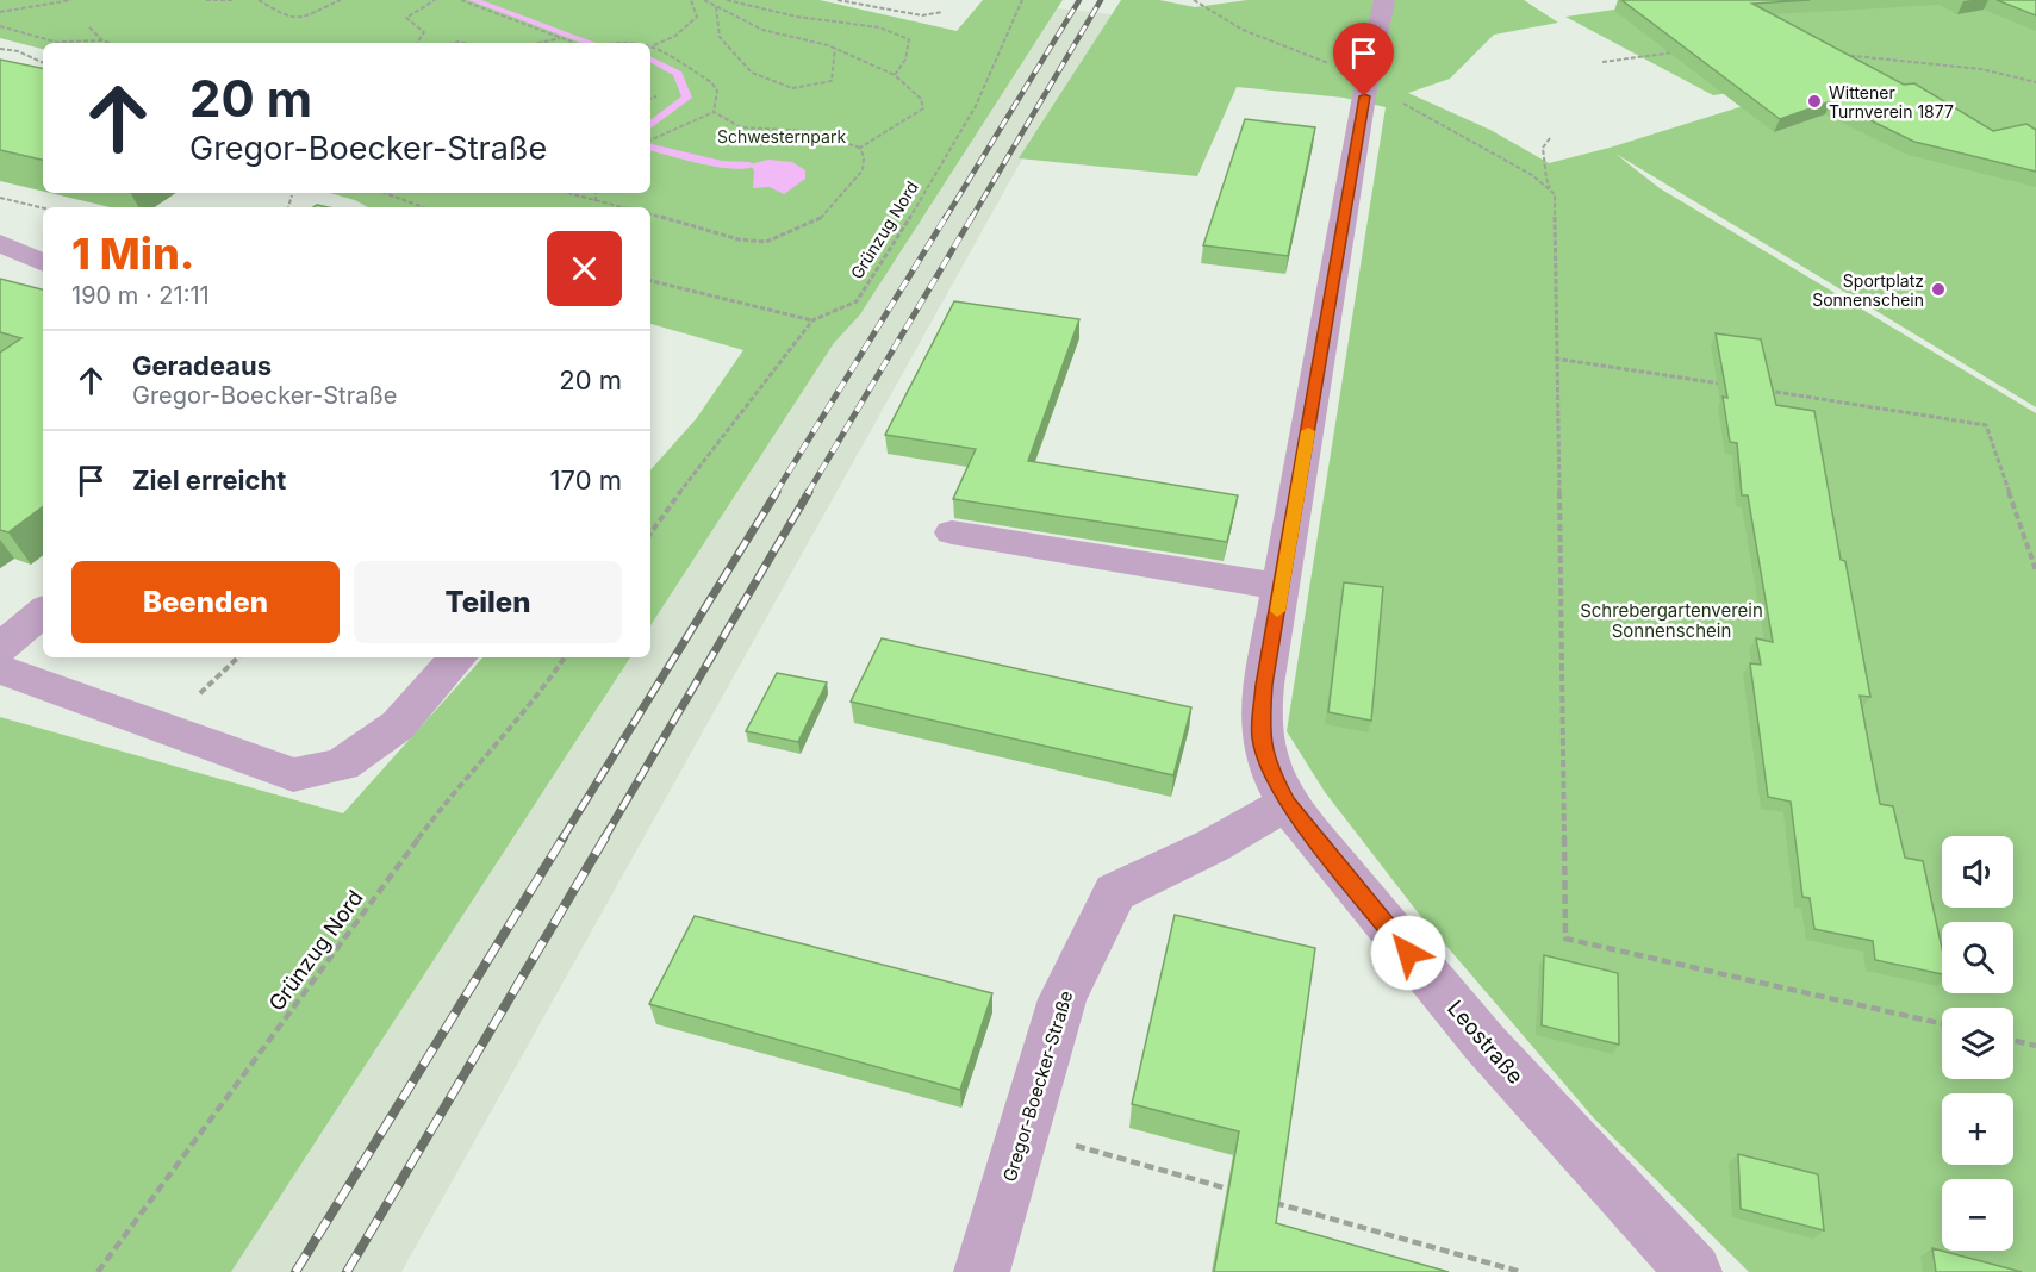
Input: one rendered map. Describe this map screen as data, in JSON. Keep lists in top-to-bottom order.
{
  "streets": {
    "street": ["Leostraße", "Gregor-Boecker-Straße"],
    "path": ["Grünzug Nord"]
  },
  "crossings": [
    ["Leostraße", "Gregor-Boecker-Straße"]
  ],
  "parks": ["Schwesternpark", "Schrebergartenverein Sonnenschein"],
  "places": ["Wittener Turnverein 1877", "Sportplatz Sonnenschein"],
  "page": {
    "turn": ["20 m", "Gregor-Boecker-Straße"],
    "heading": ["1 Min.", "190 m · 21:11"],
    "list": [
      {
        "name": "Geradeaus",
        "note": "Gregor-Boecker-Straße",
        "value": "20 m"
      },
      {
        "name": "Ziel erreicht",
        "value": "170 m"
      }
    ],
    "buttons": ["Beenden", "Teilen"],
    "map_buttons": ["+", "−"]
  }
}
